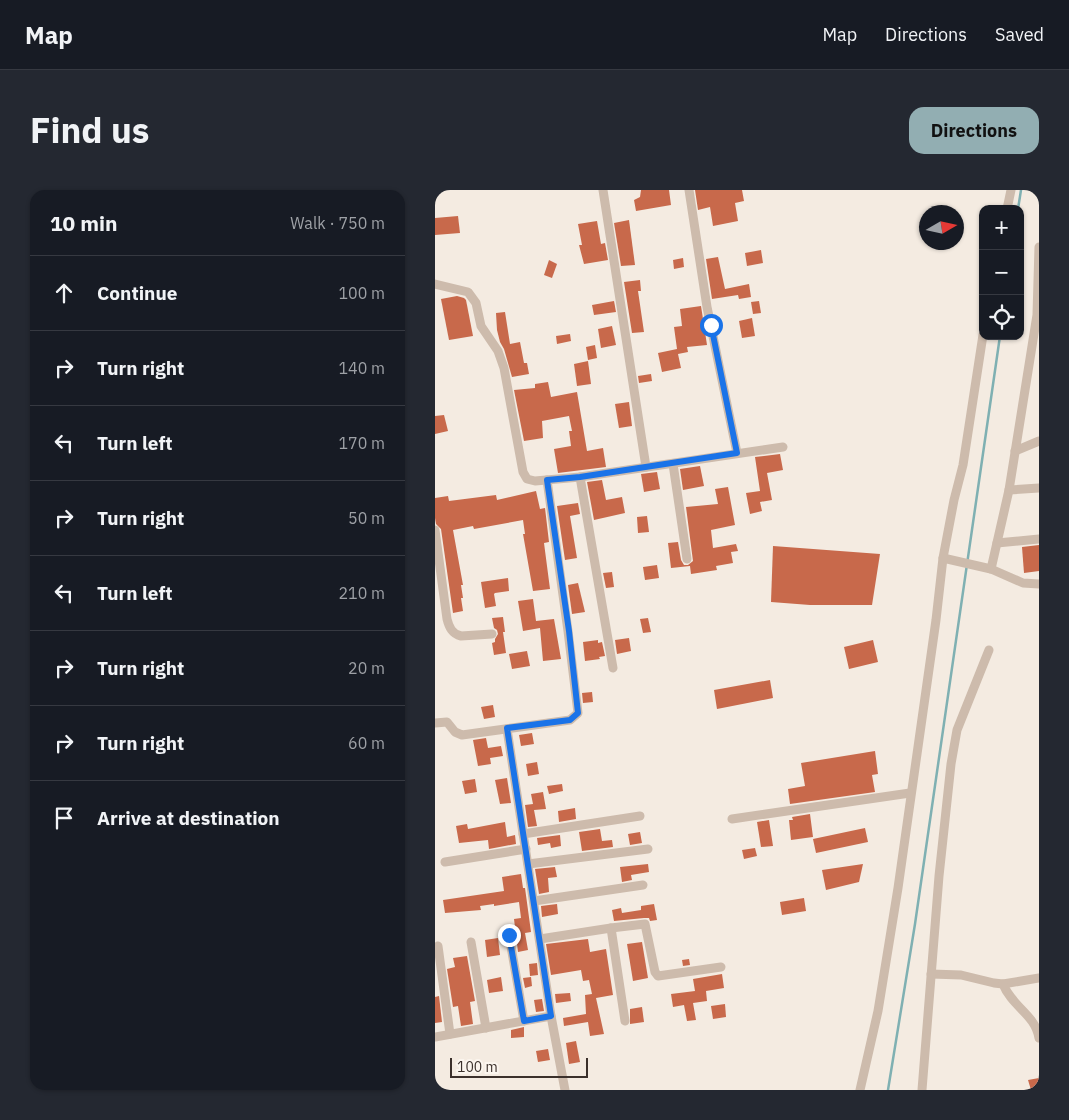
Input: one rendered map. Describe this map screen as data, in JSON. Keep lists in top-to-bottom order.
{
  "scale_bar": "100 m",
  "north": "right",
  "page": {
    "header": "Map",
    "nav": ["Map", "Directions", "Saved"],
    "title": "Find us",
    "buttons": "Directions",
    "heading": ["10 min", "Walk · 750 m"],
    "map_buttons": ["+", "−"],
    "list": [
      ["Continue", "100 m"],
      ["Turn right", "140 m"],
      ["Turn left", "170 m"],
      ["Turn right", "50 m"],
      ["Turn left", "210 m"],
      ["Turn right", "20 m"],
      ["Turn right", "60 m"],
      "Arrive at destination"
    ],
    "scale": "100 m"
  }
}
